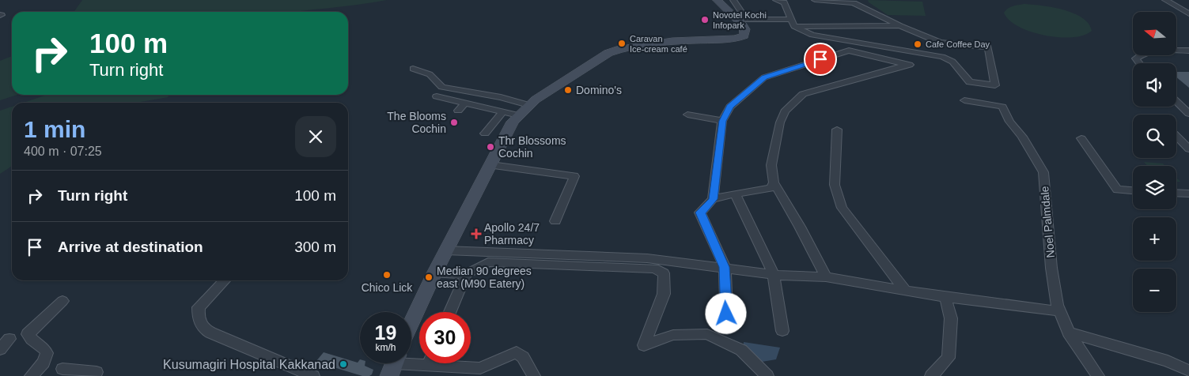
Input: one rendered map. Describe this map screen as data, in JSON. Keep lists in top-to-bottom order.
{
  "streets": {
    "street": ["Noel Palmdale"]
  },
  "places": {
    "other": [
      "Novotel Kochi Infopark",
      "Caravan Ice-cream café",
      "Cafe Coffee Day",
      "Domino's",
      "The Blooms Cochin",
      "Thr Blossoms Cochin",
      "Chico Lick",
      "Median 90 degrees east (M90 Eatery)",
      "Kusumagiri Hospital Kakkanad"
    ],
    "health": ["Apollo 24/7 Pharmacy"]
  },
  "north": "left",
  "page": {
    "map_buttons": ["+", "−"],
    "turn": ["100 m", "Turn right"],
    "heading": ["1 min", "400 m · 07:25"],
    "list": [
      {
        "name": "Turn right",
        "value": "100 m"
      },
      {
        "name": "Arrive at destination",
        "value": "300 m"
      }
    ],
    "speed": "19 km/h",
    "limit": "30"
  }
}
